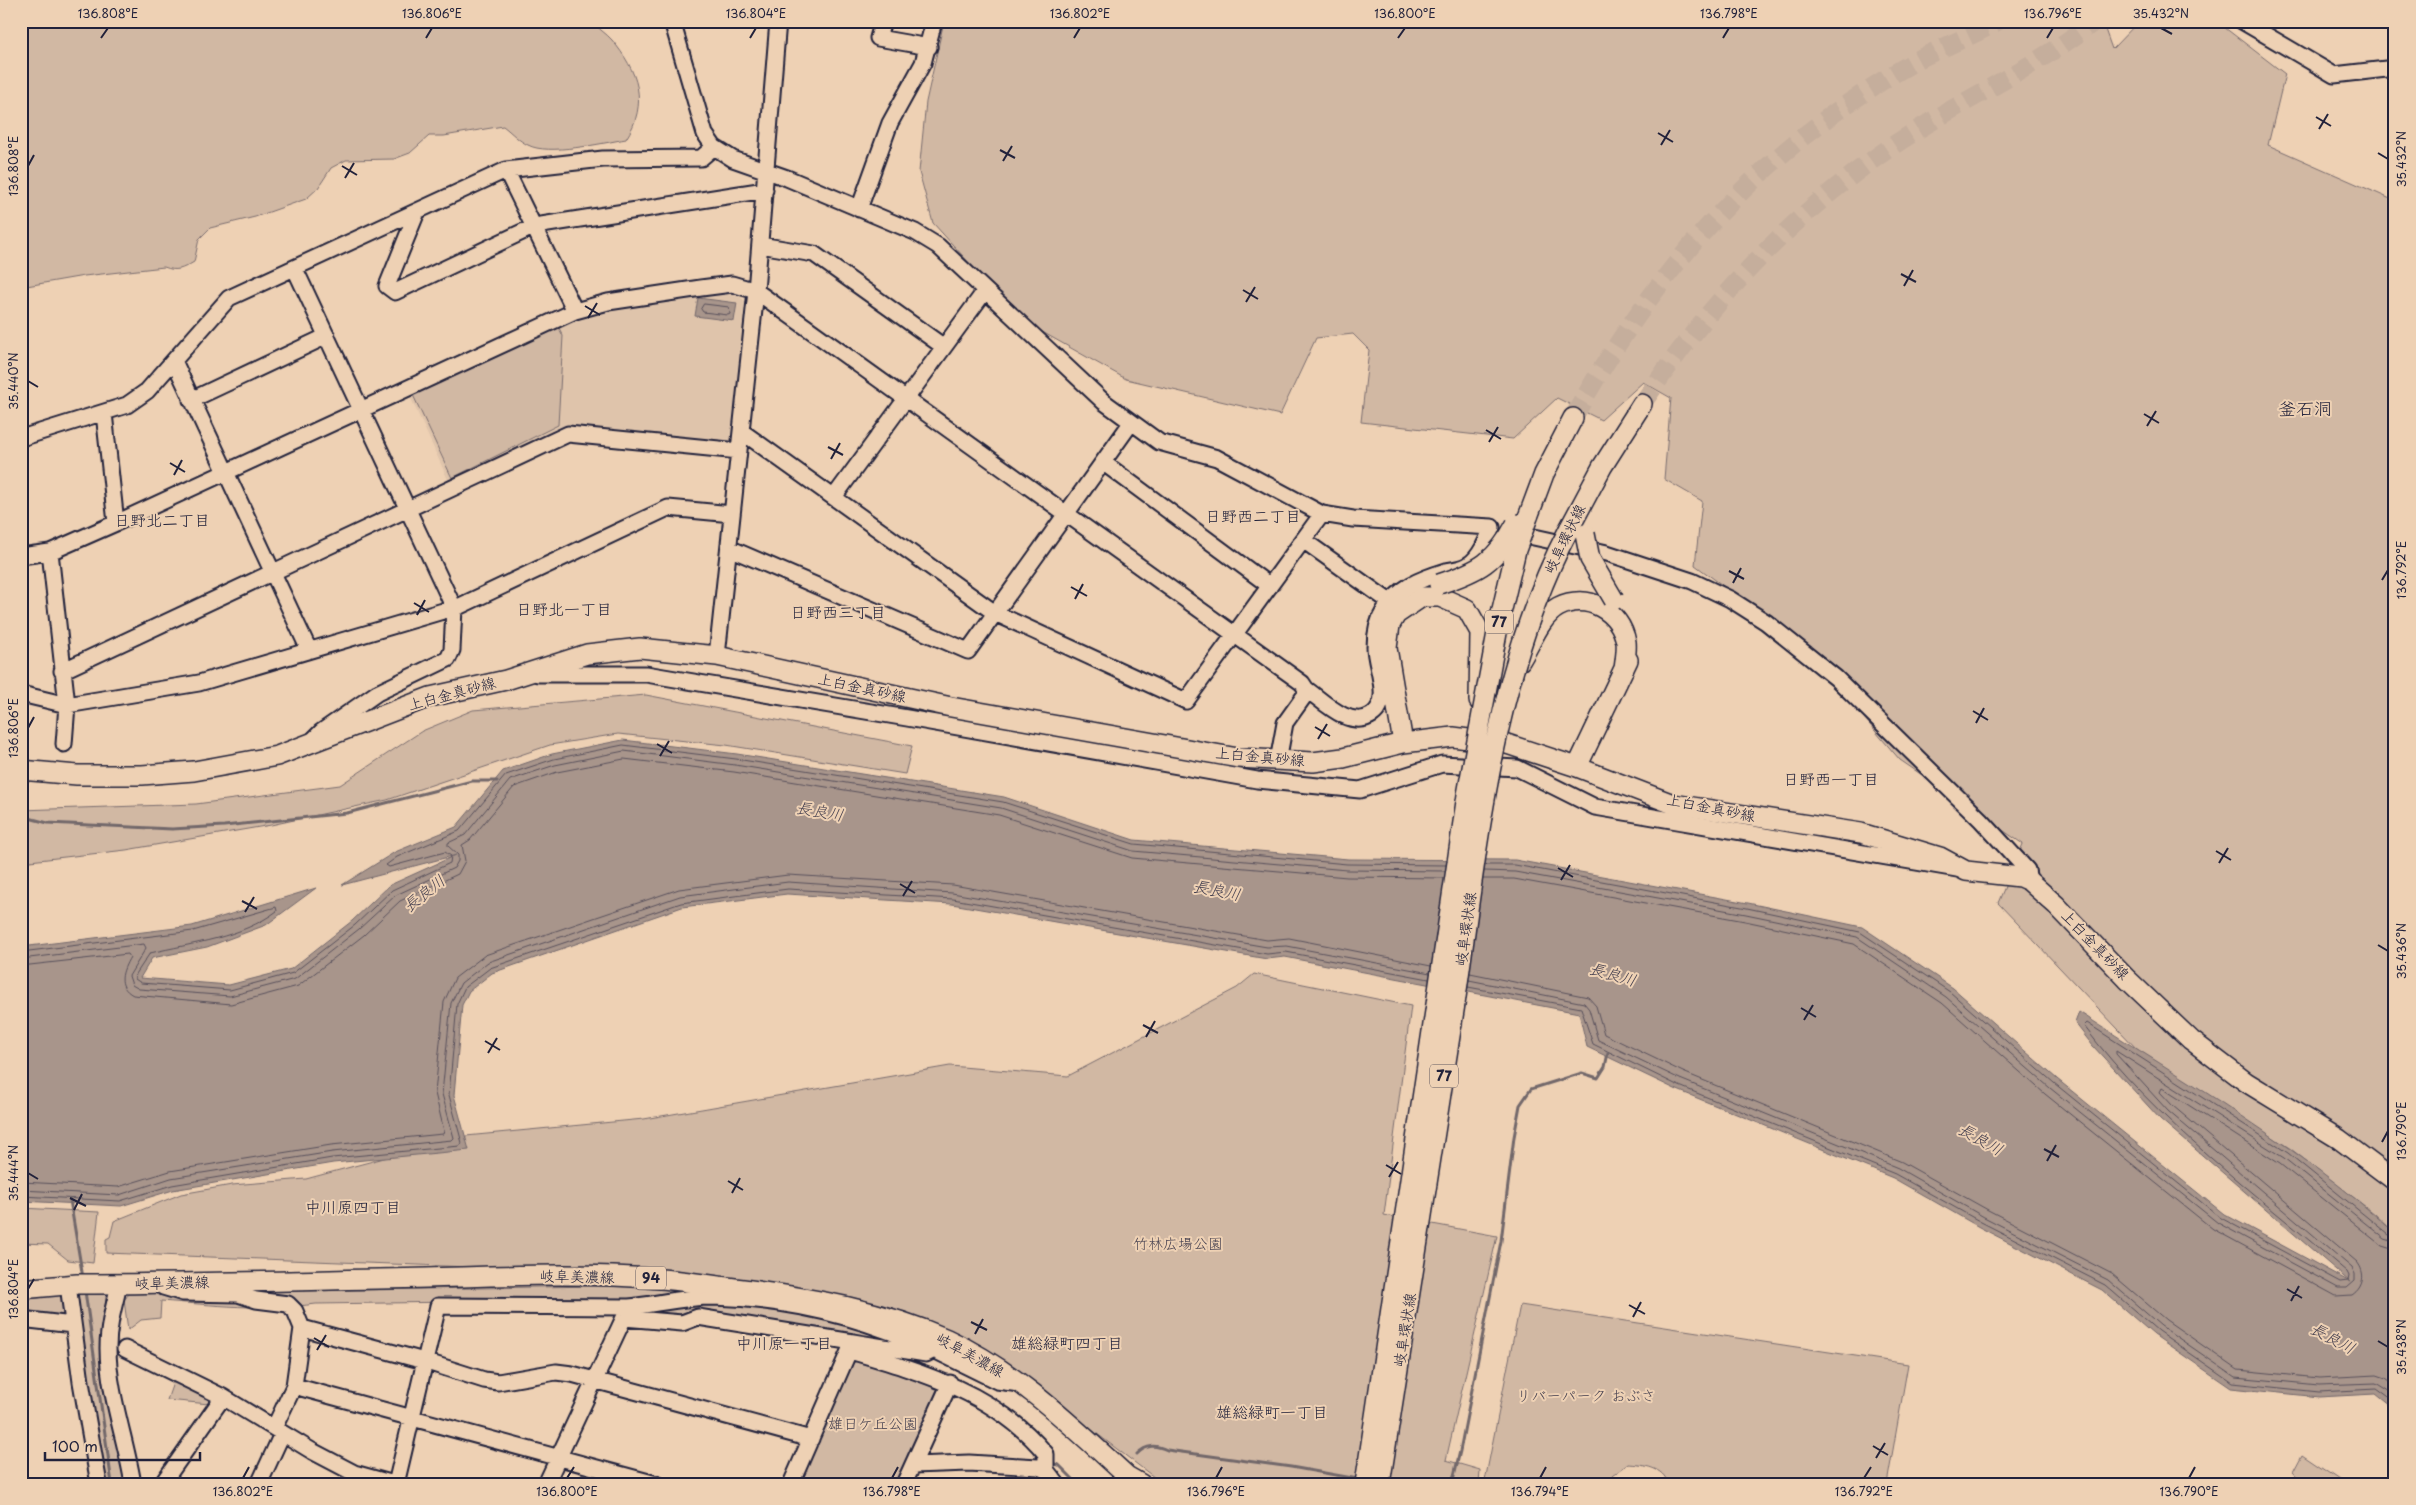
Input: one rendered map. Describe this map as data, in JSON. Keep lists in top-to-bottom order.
{
  "streets": {
    "main road": [
      "岐阜環状線",
      "77",
      "上白金真砂線",
      "岐阜美濃線",
      "94"
    ]
  },
  "crossings": [
    ["岐阜環状線", "77"],
    ["77", "上白金真砂線"],
    ["岐阜美濃線", "94"]
  ],
  "districts": [
    "釜石洞",
    "日野西二丁目",
    "日野北二丁目",
    "日野北一丁目",
    "日野西三丁目",
    "日野西一丁目",
    "中川原四丁目",
    "中川原一丁目",
    "雄総緑町四丁目",
    "雄総緑町一丁目"
  ],
  "water": ["長良川"],
  "parks": ["竹林広場公園", "リバーパーク おぶさ", "雄日ケ丘公園"],
  "scale_bar": "100 m",
  "coordinates": [
    "136.808°E",
    "136.806°E",
    "136.804°E",
    "136.802°E",
    "136.800°E",
    "136.798°E",
    "136.796°E",
    "35.432°N",
    "35.440°N",
    "136.792°E",
    "35.436°N",
    "136.790°E",
    "35.444°N",
    "35.438°N",
    "136.794°E"
  ]
}
